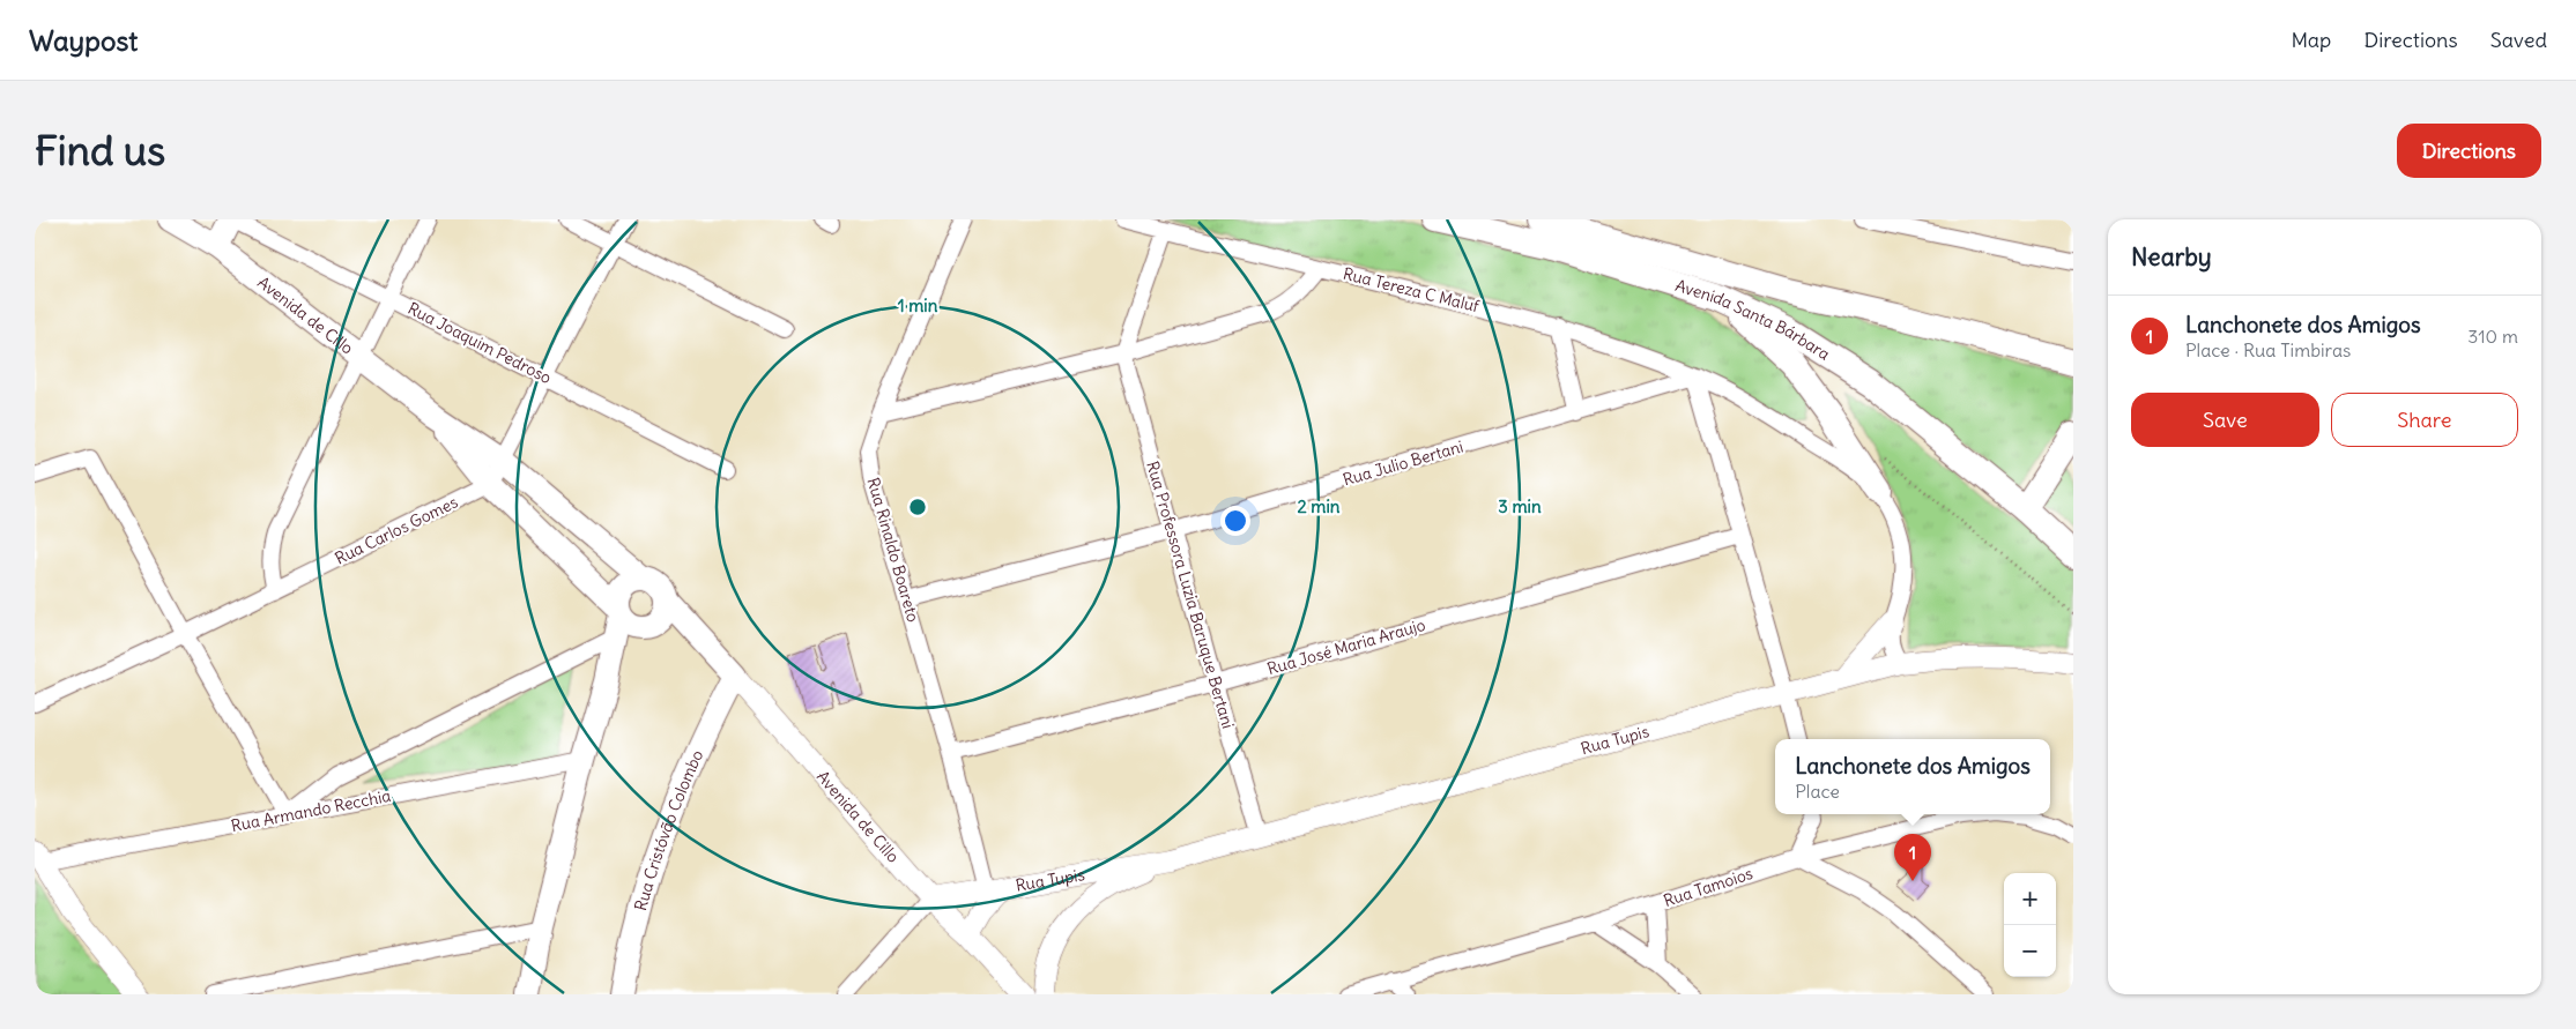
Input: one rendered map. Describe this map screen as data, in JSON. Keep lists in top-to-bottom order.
{
  "streets": {
    "main road": ["Avenida de Cillo", "Avenida Santa Bárbara", "Rua Cristóvão Colombo"],
    "street": [
      "Rua Tereza C Maluf",
      "Rua Joaquim Pedroso",
      "Rua Julio Bertani",
      "Rua Carlos Gomes",
      "Rua Rinaldo Boareto",
      "Rua Professora Luzia Baruque Bertani",
      "Rua José Maria Araujo",
      "Rua Tupis",
      "Rua Armando Recchia",
      "Rua Tamoios"
    ]
  },
  "crossings": [
    ["Rua Tereza C Maluf", "Rua Julio Bertani"],
    ["Avenida de Cillo", "Rua Carlos Gomes"],
    ["Avenida de Cillo", "Rua Tupis"],
    ["Avenida de Cillo", "Rua Cristóvão Colombo"],
    ["Rua Julio Bertani", "Rua Rinaldo Boareto"],
    ["Rua Julio Bertani", "Rua Professora Luzia Baruque Bertani"],
    ["Rua Rinaldo Boareto", "Rua José Maria Araujo"],
    ["Rua Rinaldo Boareto", "Rua Tupis"],
    ["Rua Professora Luzia Baruque Bertani", "Rua José Maria Araujo"],
    ["Rua Professora Luzia Baruque Bertani", "Rua Tupis"]
  ],
  "page": {
    "header": "Waypost",
    "nav": ["Map", "Directions", "Saved"],
    "buttons": [
      "Directions",
      ["Save", "Share"]
    ],
    "title": "Find us",
    "heading": "Nearby",
    "list": [
      {
        "mark": "1",
        "name": "Lanchonete dos Amigos",
        "note": "Place · Rua Timbiras",
        "value": "310 m"
      }
    ],
    "popup": ["Lanchonete dos Amigos", "Place"],
    "pins": "1",
    "map_buttons": ["+", "−"]
  },
  "rings": ["1 min", "2 min", "3 min"]
}
